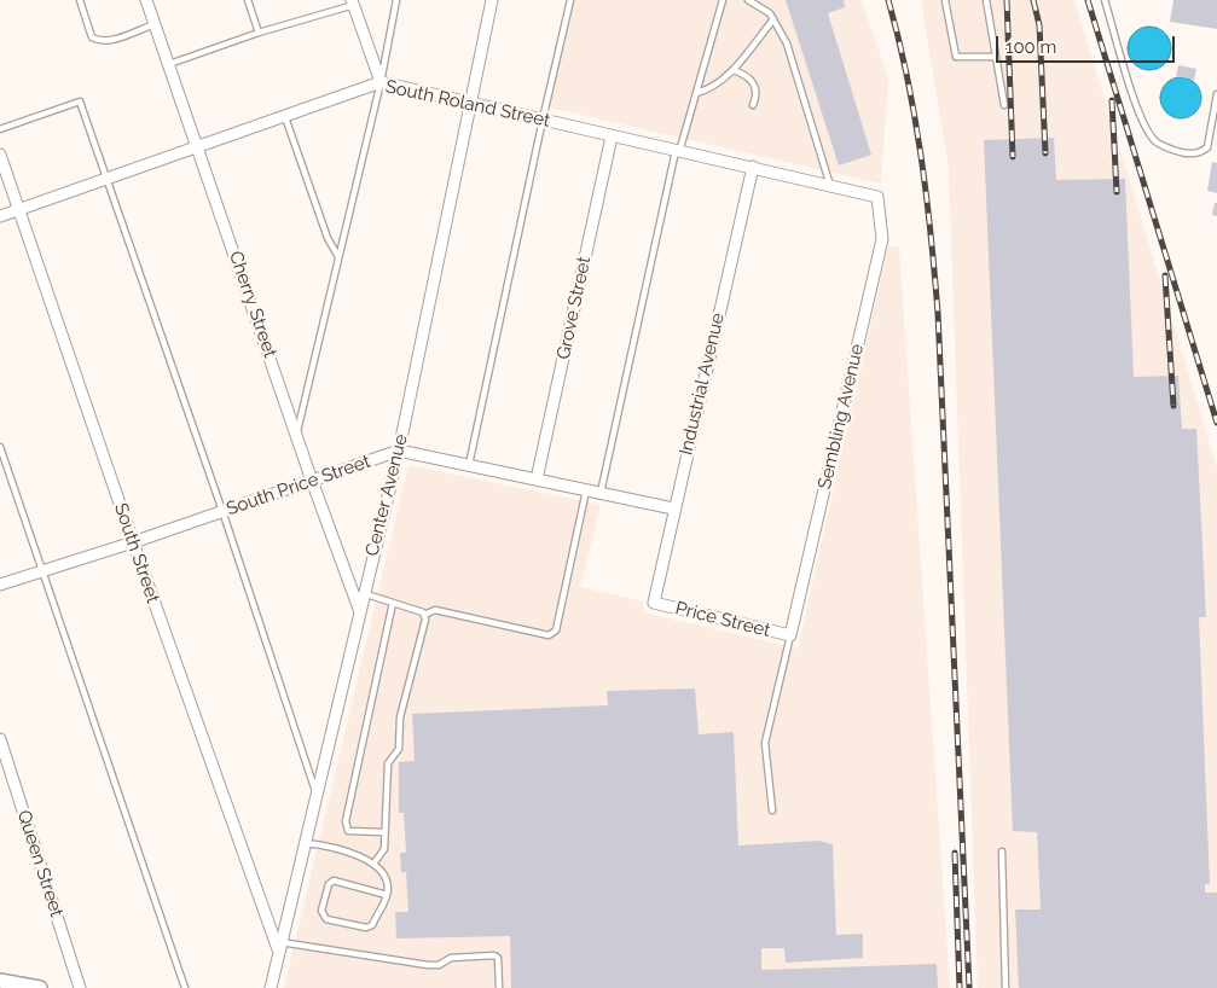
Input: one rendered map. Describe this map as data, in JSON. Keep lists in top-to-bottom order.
{
  "streets": {
    "street": [
      "South Roland Street",
      "Cherry Street",
      "Grove Street",
      "Industrial Avenue",
      "Sembling Avenue",
      "South Price Street",
      "Center Avenue",
      "South Street",
      "Price Street",
      "Queen Street"
    ]
  },
  "crossings": [
    ["South Roland Street", "Cherry Street"],
    ["South Roland Street", "Grove Street"],
    ["South Roland Street", "Industrial Avenue"],
    ["South Roland Street", "Sembling Avenue"],
    ["South Roland Street", "Center Avenue"],
    ["South Roland Street", "South Street"],
    ["Cherry Street", "South Price Street"],
    ["Cherry Street", "Center Avenue"],
    ["Industrial Avenue", "Price Street"],
    ["Sembling Avenue", "Price Street"],
    ["South Price Street", "Center Avenue"],
    ["South Price Street", "South Street"],
    ["Center Avenue", "South Street"]
  ],
  "scale_bar": "100 m"
}
